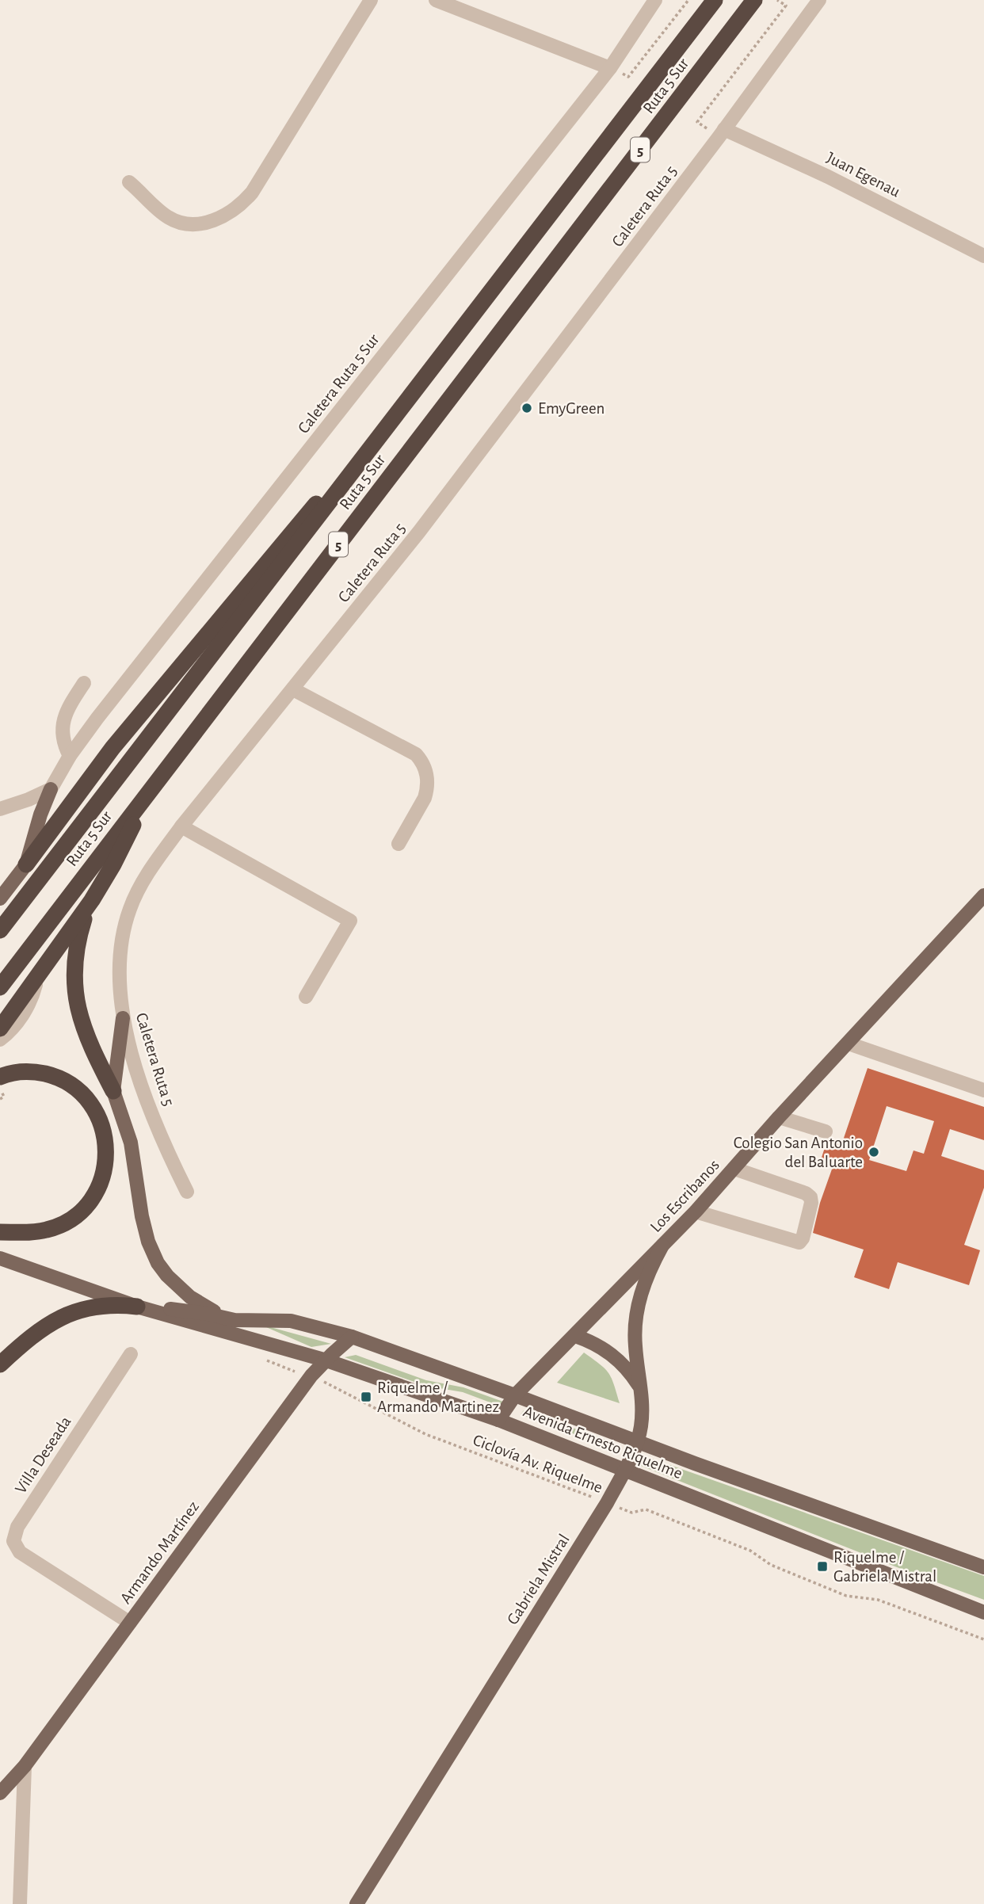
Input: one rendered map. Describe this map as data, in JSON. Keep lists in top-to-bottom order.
{
  "streets": {
    "highway": ["Ruta 5 Sur", "5"],
    "main road": [
      "Los Escribanos",
      "Avenida Ernesto Riquelme",
      "Armando Martínez",
      "Gabriela Mistral"
    ],
    "street": [
      "Juan Egenau",
      "Caletera Ruta 5",
      "Caletera Ruta 5 Sur",
      "Villa Deseada"
    ],
    "path": ["Ciclovía Av. Riquelme"]
  },
  "crossings": [
    ["Juan Egenau", "Caletera Ruta 5"],
    ["Los Escribanos", "Avenida Ernesto Riquelme"],
    ["Los Escribanos", "Gabriela Mistral"],
    ["Avenida Ernesto Riquelme", "Armando Martínez"],
    ["Avenida Ernesto Riquelme", "Gabriela Mistral"],
    ["Villa Deseada", "Armando Martínez"],
    ["Ciclovía Av. Riquelme", "Armando Martínez"],
    ["Ciclovía Av. Riquelme", "Gabriela Mistral"]
  ],
  "places": {
    "other": ["EmyGreen", "Colegio San Antonio del Baluarte"],
    "transit": ["Riquelme / Armando Martinez", "Riquelme / Gabriela Mistral"]
  }
}
